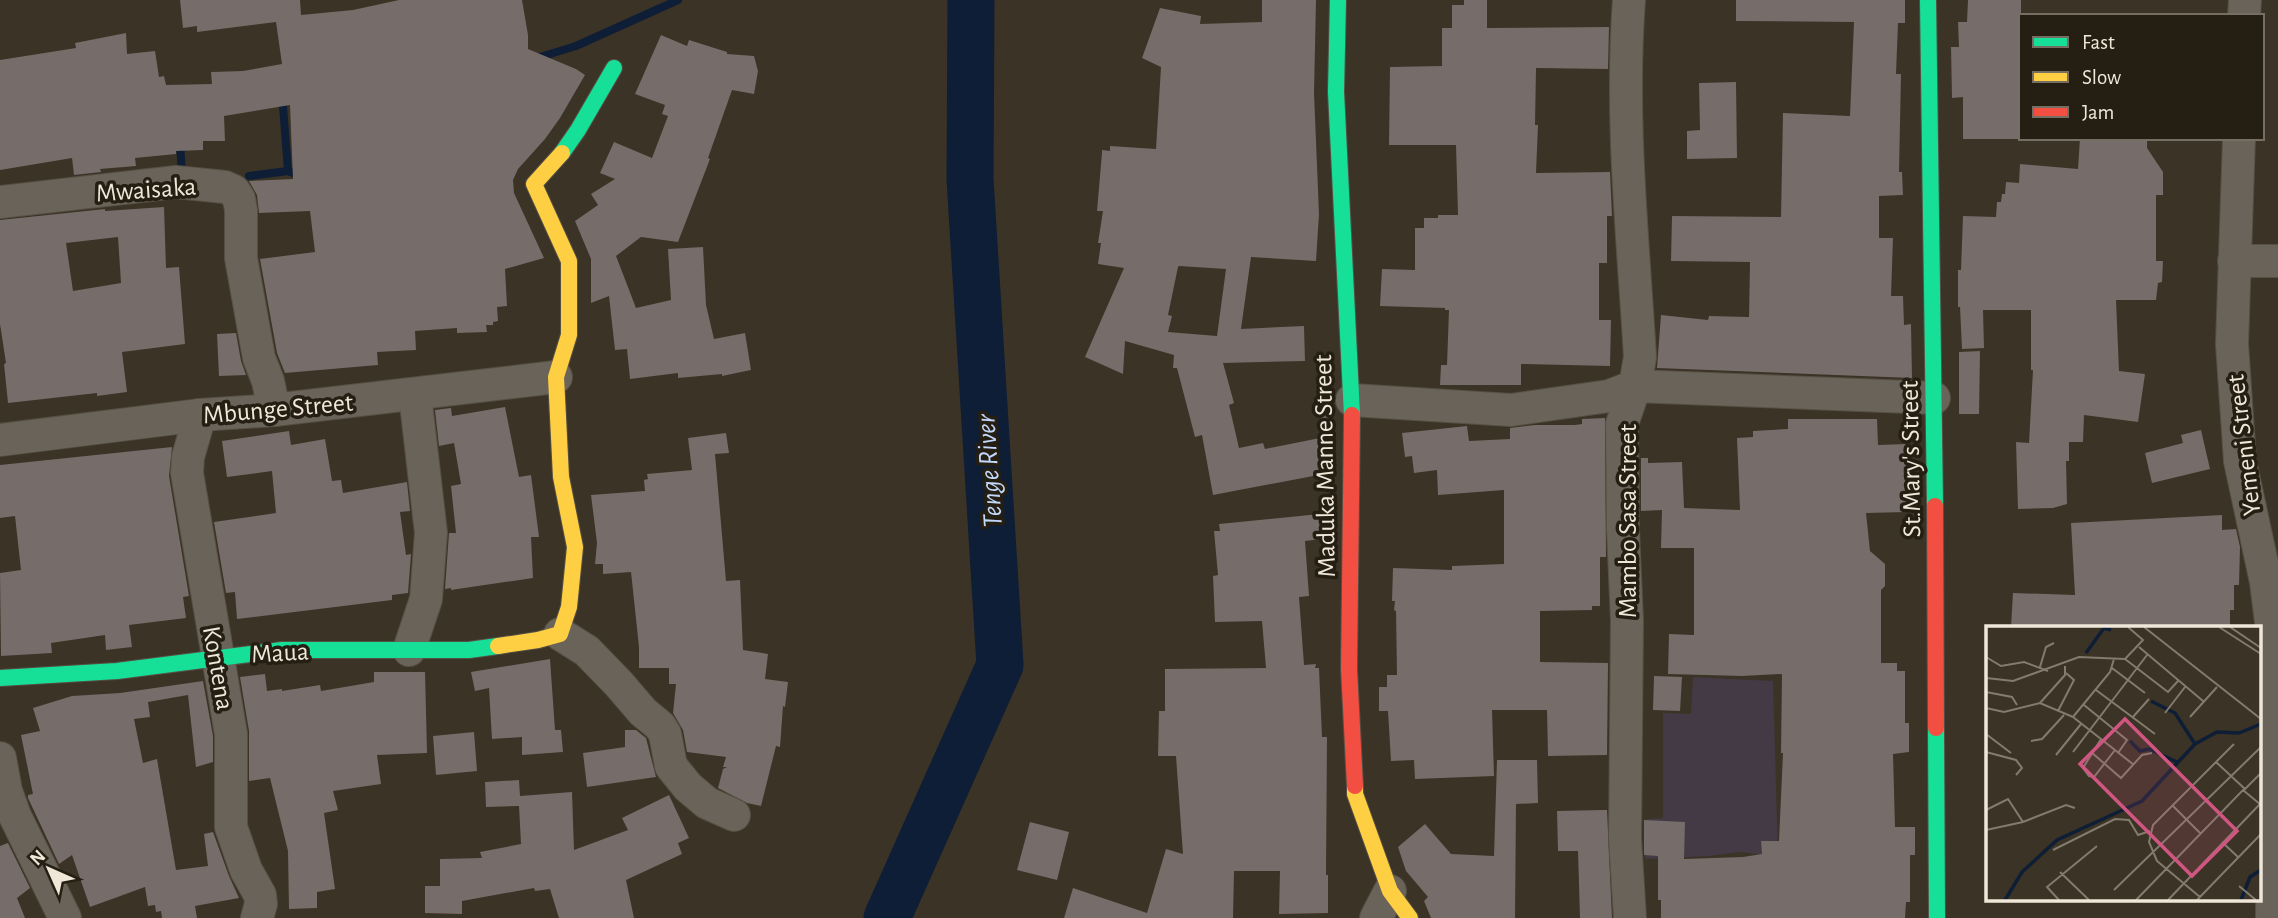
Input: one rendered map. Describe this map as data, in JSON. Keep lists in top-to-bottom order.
{
  "streets": {
    "street": [
      "Mwaisaka",
      "Mbunge Street",
      "Yemeni Street",
      "St.Mary's Street",
      "Maduka Manne Street",
      "Mambo Sasa Street",
      "Maua",
      "Kontena"
    ]
  },
  "crossings": [
    ["Mwaisaka", "Mbunge Street"],
    ["Mbunge Street", "Kontena"],
    ["Maua", "Kontena"]
  ],
  "water": ["Tenge River"],
  "legend": ["Fast", "Slow", "Jam"],
  "north": "top left"
}
